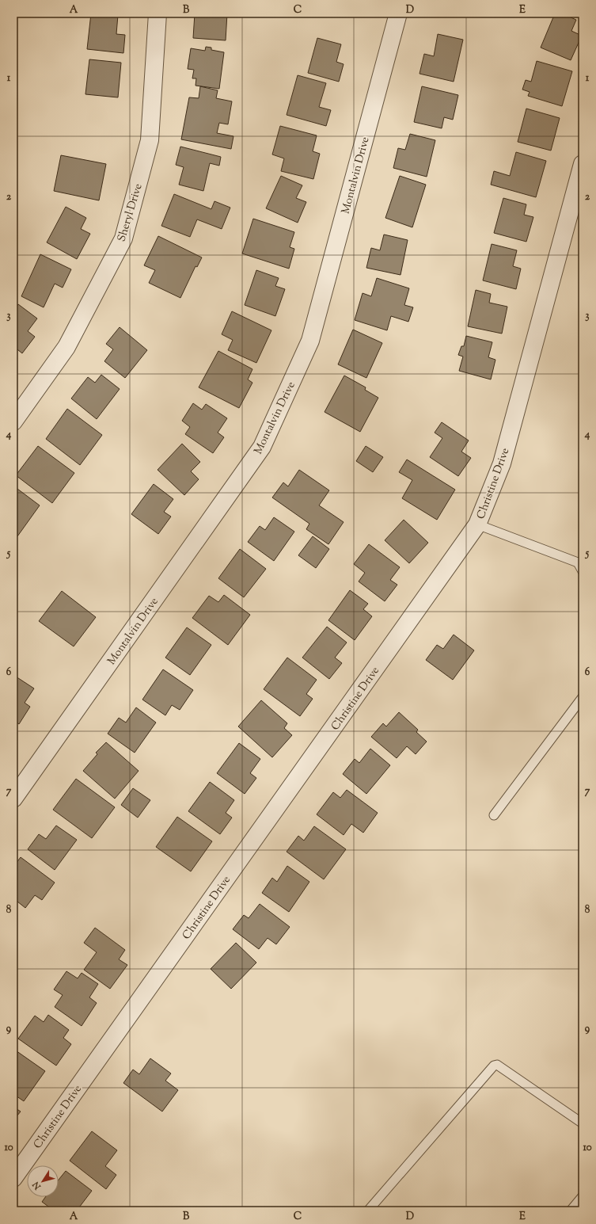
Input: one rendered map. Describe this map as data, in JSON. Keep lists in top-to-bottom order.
{
  "streets": {
    "street": ["Montalvin Drive", "Sheryl Drive", "Christine Drive"]
  },
  "north": "bottom left",
  "grid": {
    "columns": [
      "A",
      "B",
      "C",
      "D",
      "E"
    ],
    "rows": [
      "1",
      "2",
      "3",
      "4",
      "5",
      "6",
      "7",
      "8",
      "9",
      "10"
    ]
  }
}
